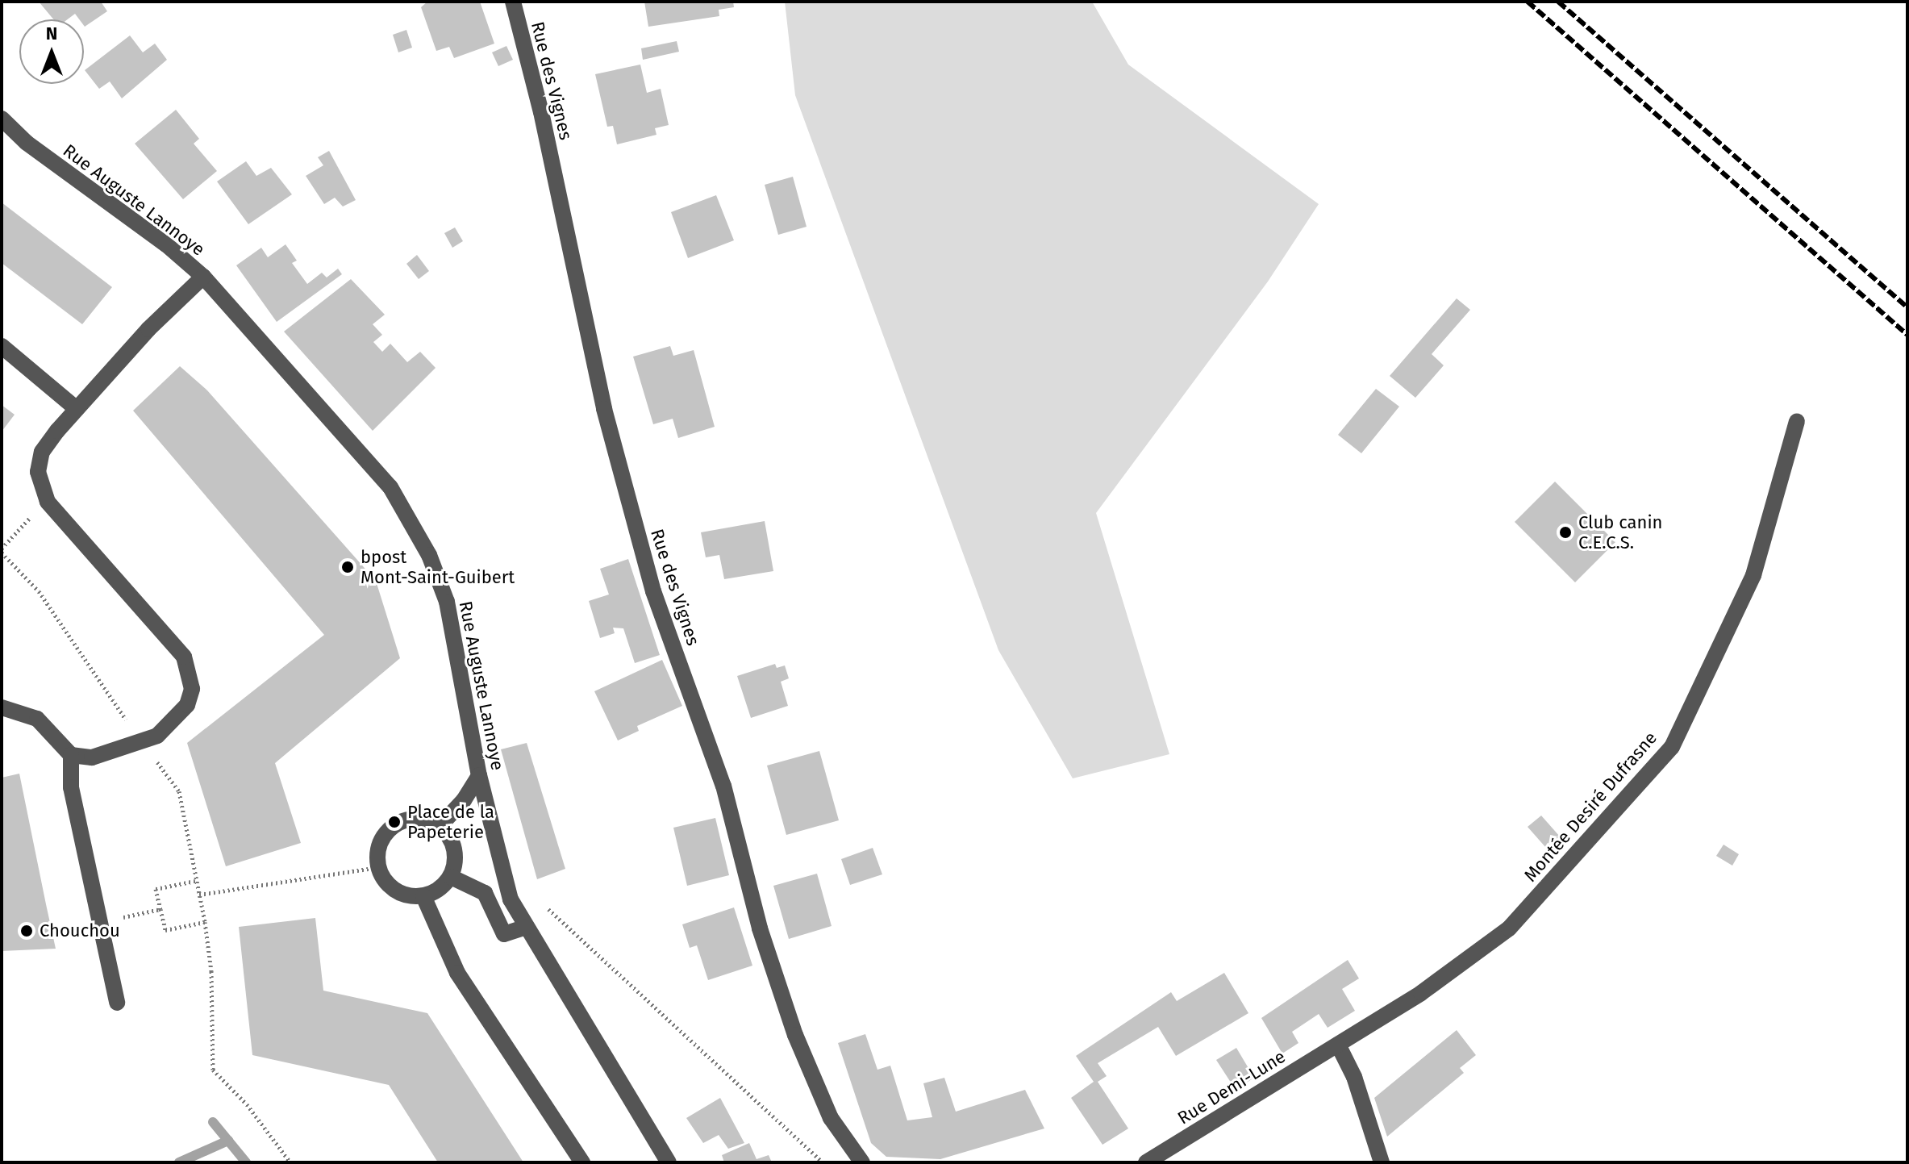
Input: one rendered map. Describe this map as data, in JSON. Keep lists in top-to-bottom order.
{
  "streets": {
    "street": [
      "Rue des Vignes",
      "Rue Auguste Lannoye",
      "Montée Desiré Dufrasne",
      "Rue Demi-Lune"
    ]
  },
  "crossings": [
    ["Montée Desiré Dufrasne", "Rue Demi-Lune"]
  ],
  "places": [
    "Club canin C.E.C.S.",
    "bpost Mont-Saint-Guibert",
    "Place de la Papeterie",
    "Chouchou"
  ],
  "north": "top"
}
